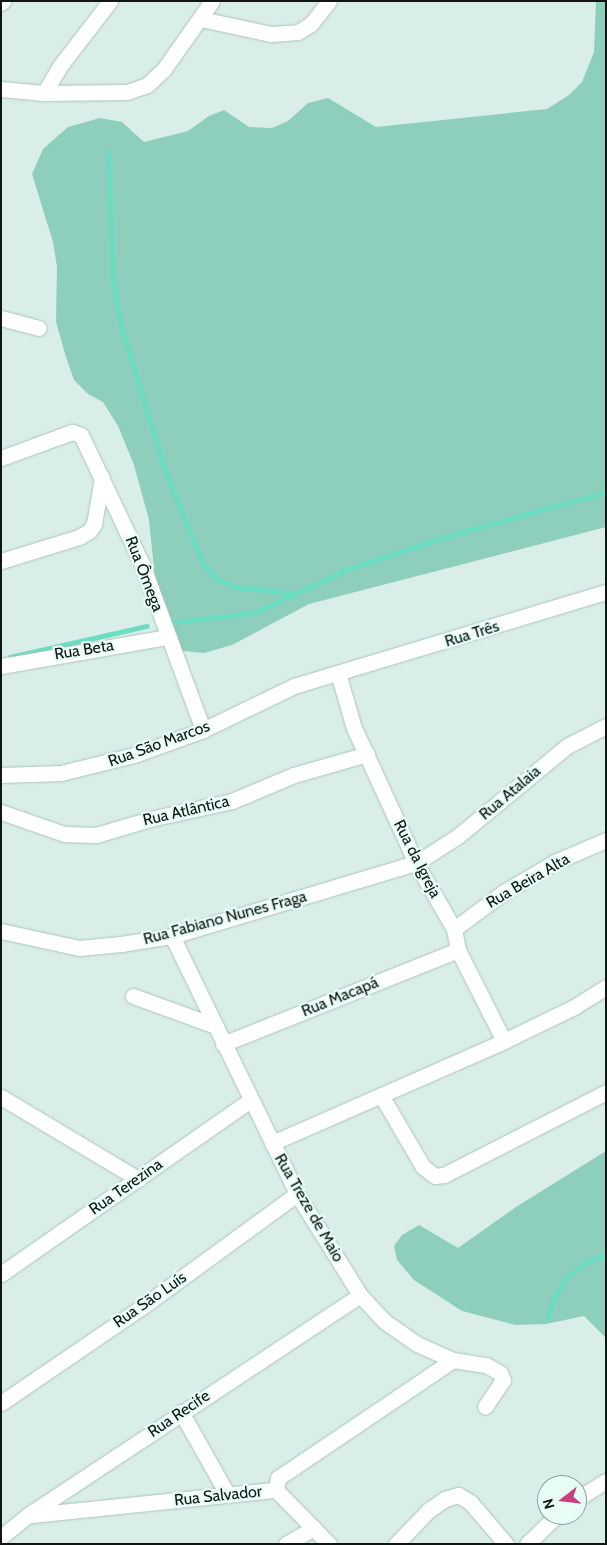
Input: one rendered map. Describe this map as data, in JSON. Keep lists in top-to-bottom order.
{
  "streets": {
    "street": [
      "Rua Ômega",
      "Rua Três",
      "Rua Beta",
      "Rua São Marcos",
      "Rua Atalaia",
      "Rua Atlântica",
      "Rua da Igreja",
      "Rua Beira Alta",
      "Rua Fabiano Nunes Fraga",
      "Rua Macapá",
      "Rua Terezina",
      "Rua Treze de Maio",
      "Rua São Luís",
      "Rua Recife",
      "Rua Salvador"
    ]
  },
  "crossings": [
    ["Rua Ômega", "Rua Beta"],
    ["Rua Ômega", "Rua São Marcos"],
    ["Rua Três", "Rua São Marcos"],
    ["Rua Três", "Rua da Igreja"],
    ["Rua São Marcos", "Rua da Igreja"],
    ["Rua Atalaia", "Rua da Igreja"],
    ["Rua Atalaia", "Rua Fabiano Nunes Fraga"],
    ["Rua Atlântica", "Rua da Igreja"],
    ["Rua da Igreja", "Rua Beira Alta"],
    ["Rua da Igreja", "Rua Fabiano Nunes Fraga"],
    ["Rua da Igreja", "Rua Macapá"],
    ["Rua Fabiano Nunes Fraga", "Rua Treze de Maio"],
    ["Rua Macapá", "Rua Treze de Maio"],
    ["Rua Terezina", "Rua Treze de Maio"],
    ["Rua Treze de Maio", "Rua São Luís"],
    ["Rua Treze de Maio", "Rua Recife"],
    ["Rua Treze de Maio", "Rua Salvador"],
    ["Rua Recife", "Rua Salvador"]
  ],
  "north": "left"
}
